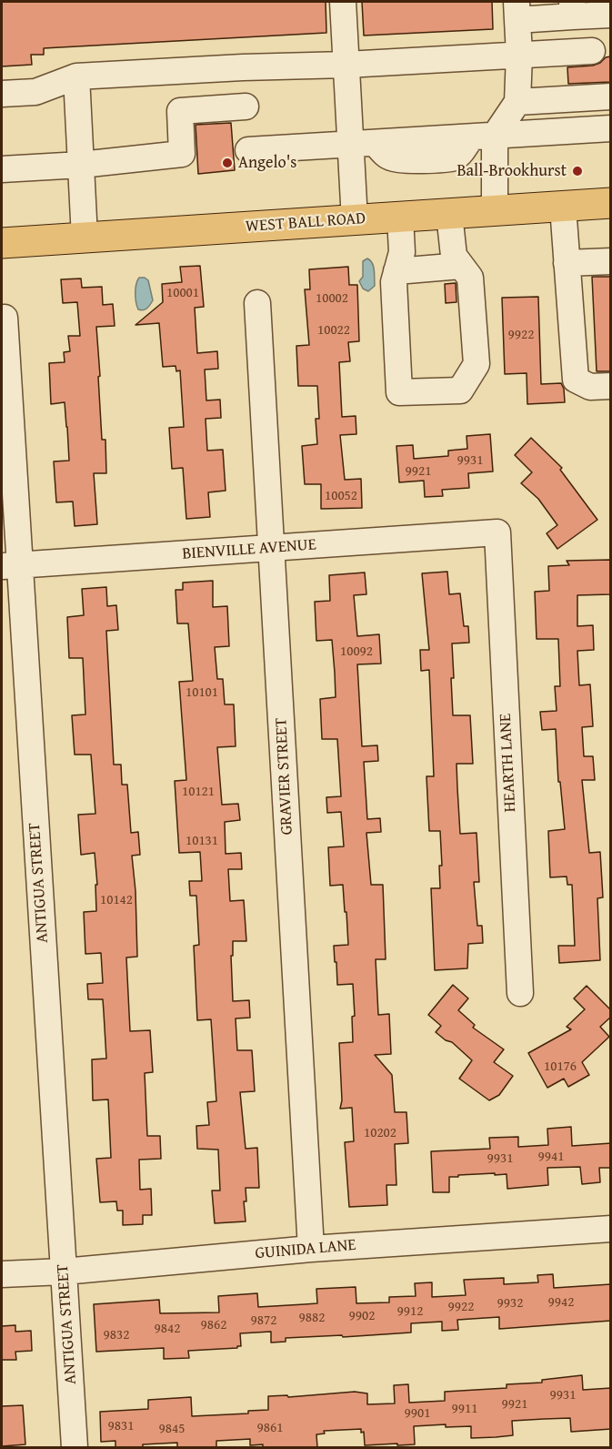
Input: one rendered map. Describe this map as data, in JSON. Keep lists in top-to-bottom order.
{
  "streets": {
    "main road": ["WEST BALL ROAD"],
    "street": [
      "BIENVILLE AVENUE",
      "HEARTH LANE",
      "GRAVIER STREET",
      "ANTIGUA STREET",
      "GUINIDA LANE"
    ]
  },
  "crossings": [
    ["BIENVILLE AVENUE", "HEARTH LANE"],
    ["BIENVILLE AVENUE", "GRAVIER STREET"],
    ["BIENVILLE AVENUE", "ANTIGUA STREET"],
    ["GRAVIER STREET", "GUINIDA LANE"],
    ["ANTIGUA STREET", "GUINIDA LANE"]
  ],
  "places": ["Angelo's", "Ball-Brookhurst"],
  "house_numbers": [
    "10001",
    "10002",
    "10022",
    "9922",
    "9931",
    "9921",
    "10052",
    "10092",
    "10101",
    "10121",
    "10131",
    "10142",
    "10176",
    "10202",
    "9941",
    "9931",
    "9942",
    "9932",
    "9922",
    "9912",
    "9902",
    "9882",
    "9872",
    "9862",
    "9842",
    "9832",
    "9931",
    "9921",
    "9911",
    "9901",
    "9831",
    "9861",
    "9845"
  ]
}
